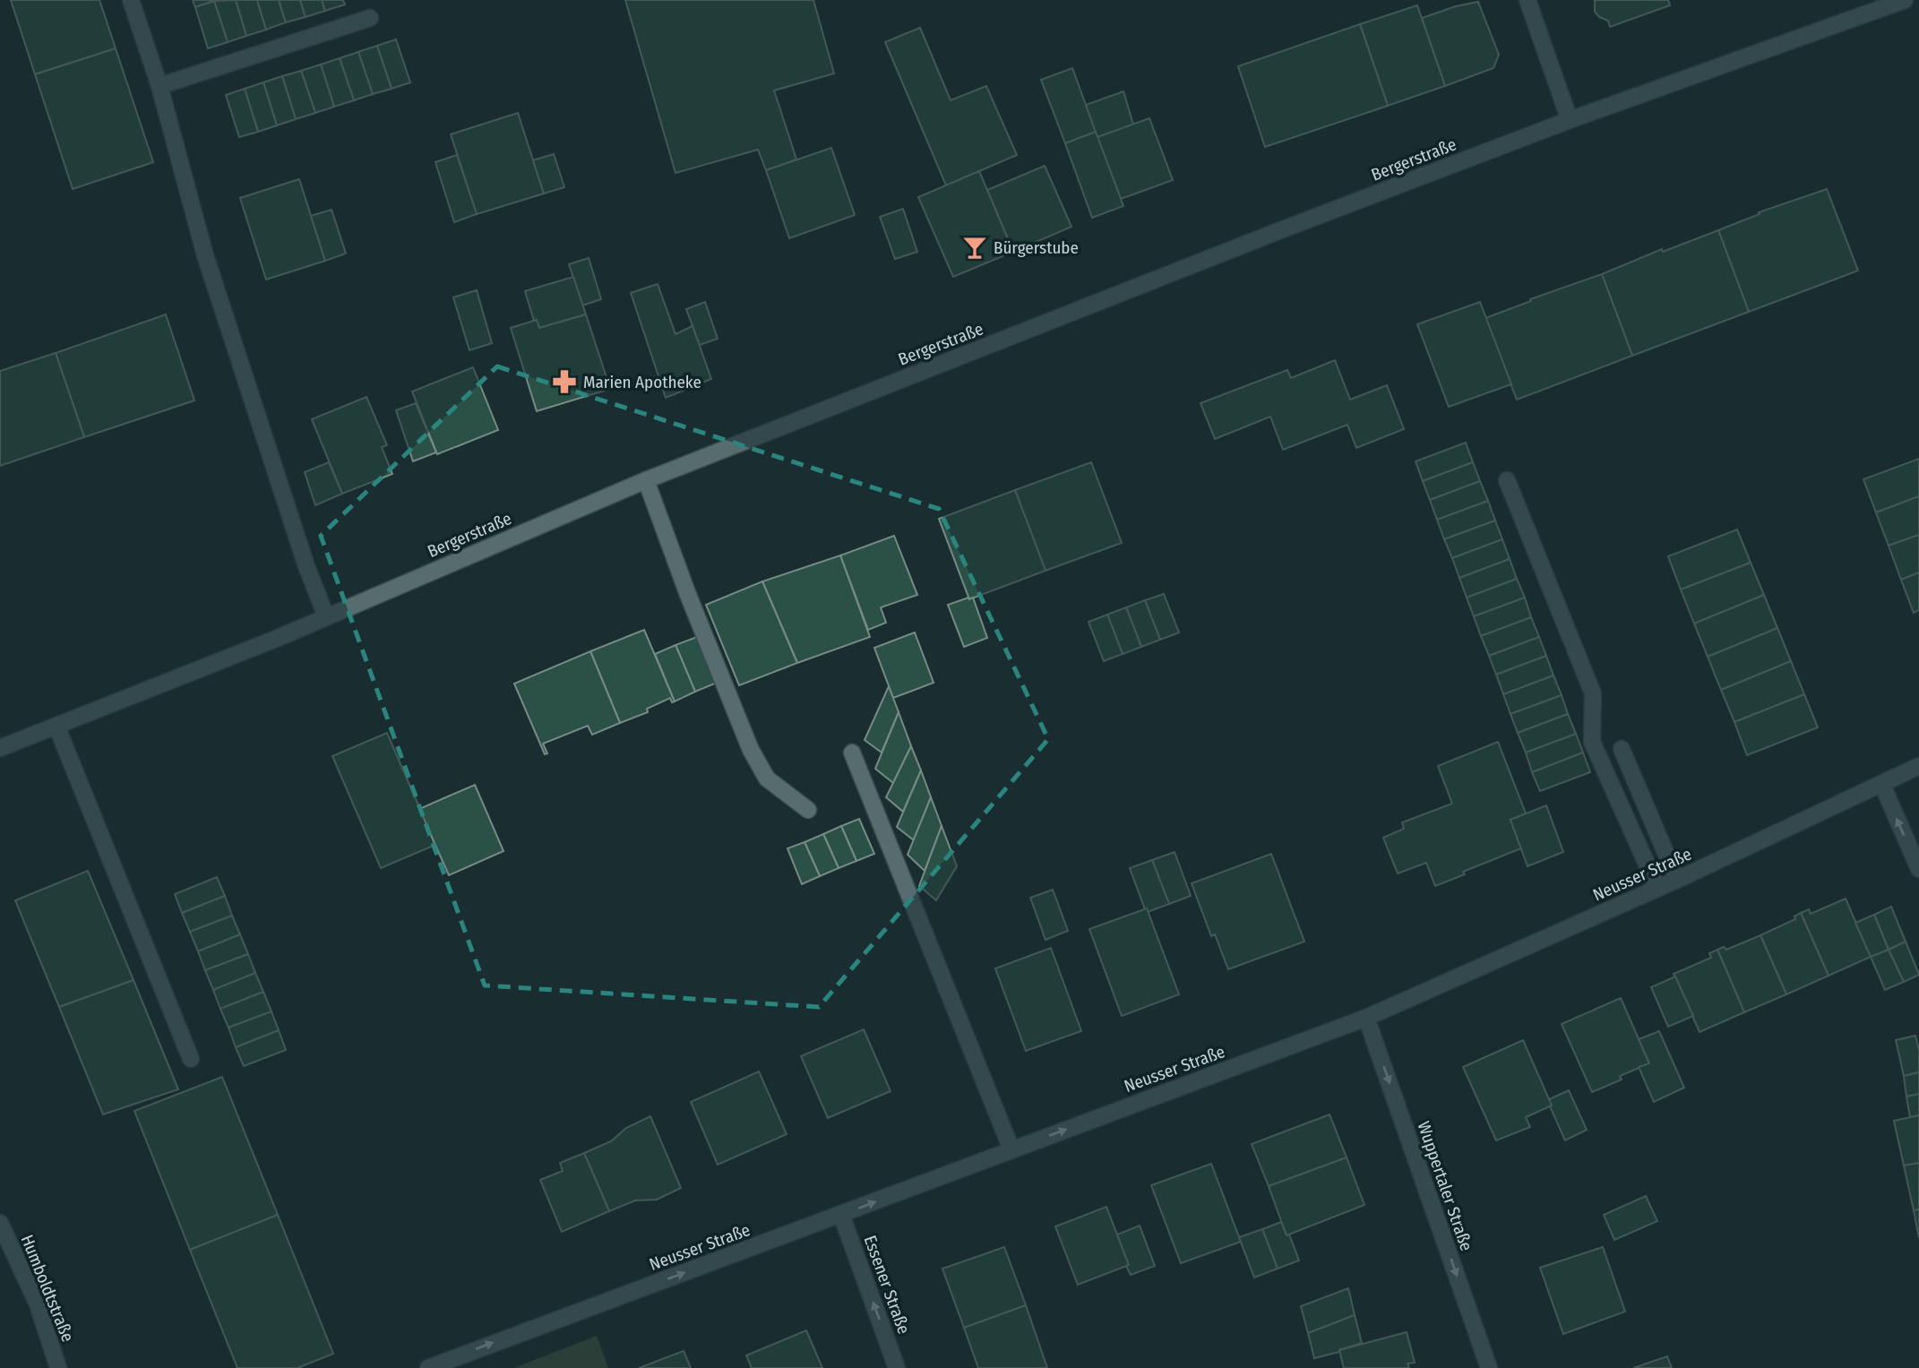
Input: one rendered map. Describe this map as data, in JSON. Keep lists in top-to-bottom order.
{
  "streets": {
    "street": [
      "Bergerstraße",
      "Neusser Straße",
      "Wuppertaler Straße",
      "Essener Straße",
      "Humboldtstraße"
    ]
  },
  "crossings": [
    ["Neusser Straße", "Wuppertaler Straße"],
    ["Neusser Straße", "Essener Straße"]
  ],
  "one_way": ["Neusser Straße", "Wuppertaler Straße", "Essener Straße"],
  "places": {
    "bar": ["Bürgerstube"],
    "pharmacy": ["Marien Apotheke"]
  }
}
